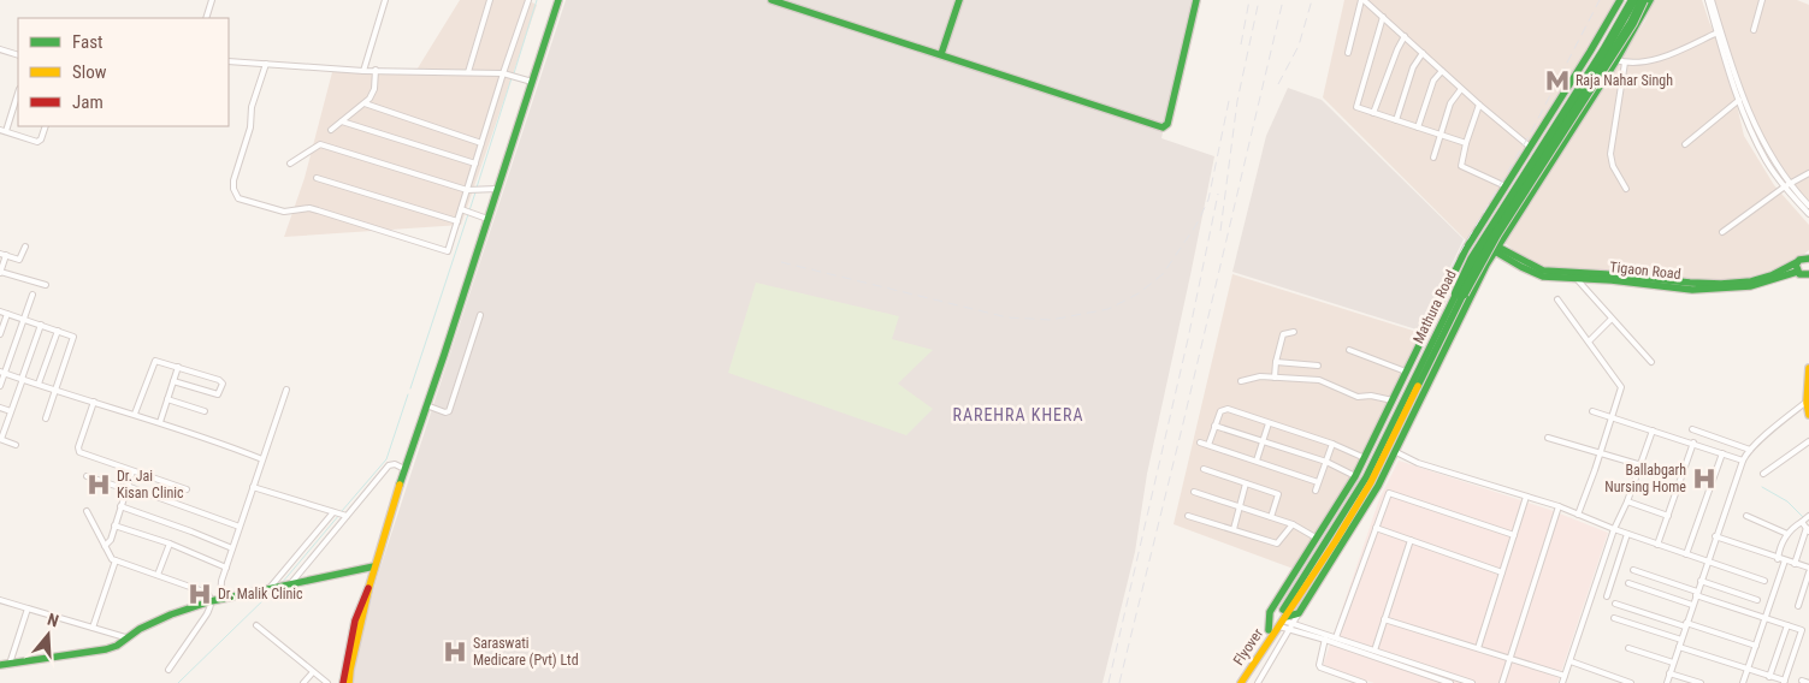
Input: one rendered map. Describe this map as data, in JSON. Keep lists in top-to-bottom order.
{
  "streets": {
    "main road": ["Tigaon Road", "Mathura Road", "Flyover"]
  },
  "crossings": [
    ["Mathura Road", "Flyover"]
  ],
  "districts": ["RAREHRA KHERA"],
  "places": {
    "metro station": ["Raja Nahar Singh"],
    "hospital": [
      "Ballabgarh Nursing Home",
      "Dr. Jai Kisan Clinic",
      "Dr. Malik Clinic",
      "Saraswati Medicare (Pvt) Ltd"
    ]
  },
  "legend": ["Fast", "Slow", "Jam"],
  "north": "top"
}
